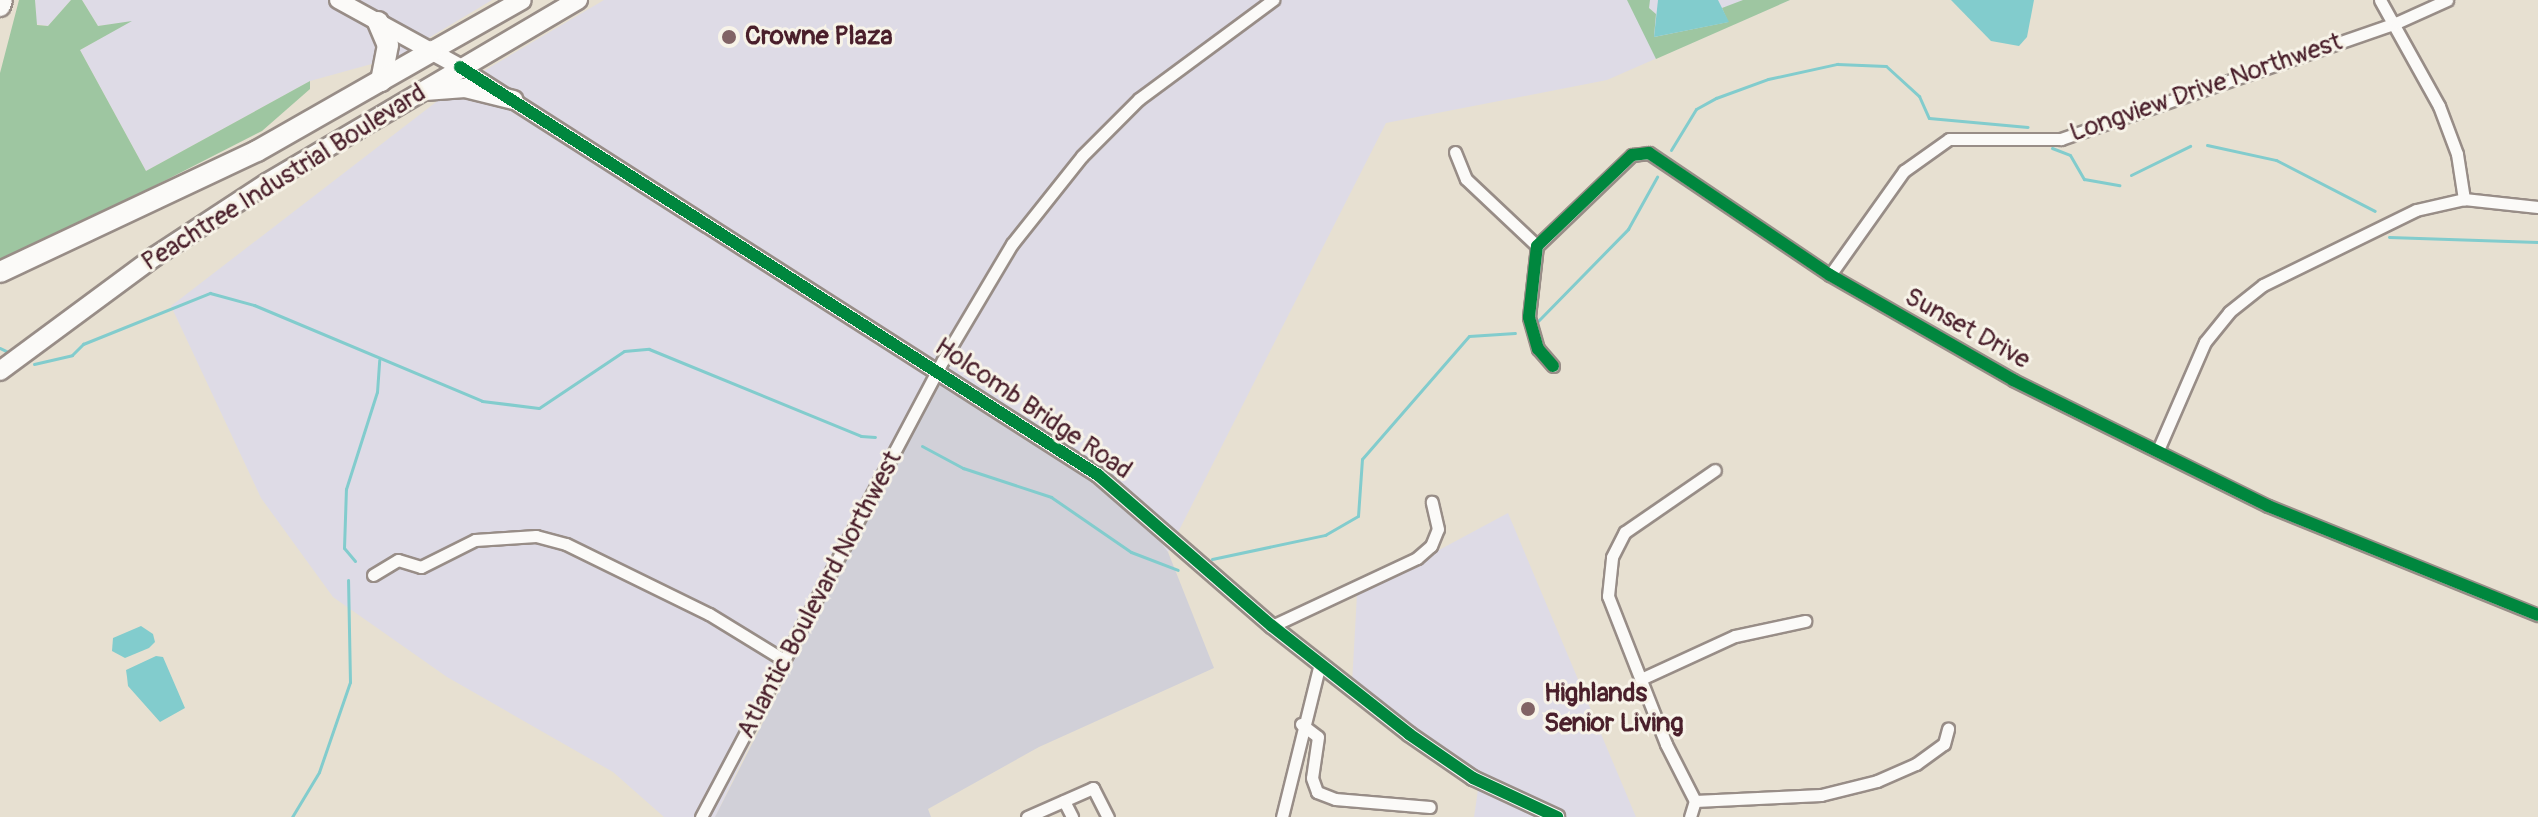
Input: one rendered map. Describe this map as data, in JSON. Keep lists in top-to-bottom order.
{
  "streets": {
    "highway": ["Peachtree Industrial Boulevard"],
    "main road": ["Holcomb Bridge Road"],
    "street": ["Longview Drive Northwest", "Sunset Drive", "Atlantic Boulevard Northwest"]
  },
  "crossings": [
    ["Longview Drive Northwest", "Sunset Drive"],
    ["Peachtree Industrial Boulevard", "Holcomb Bridge Road"],
    ["Holcomb Bridge Road", "Atlantic Boulevard Northwest"]
  ],
  "places": ["Crowne Plaza", "Highlands Senior Living"]
}
